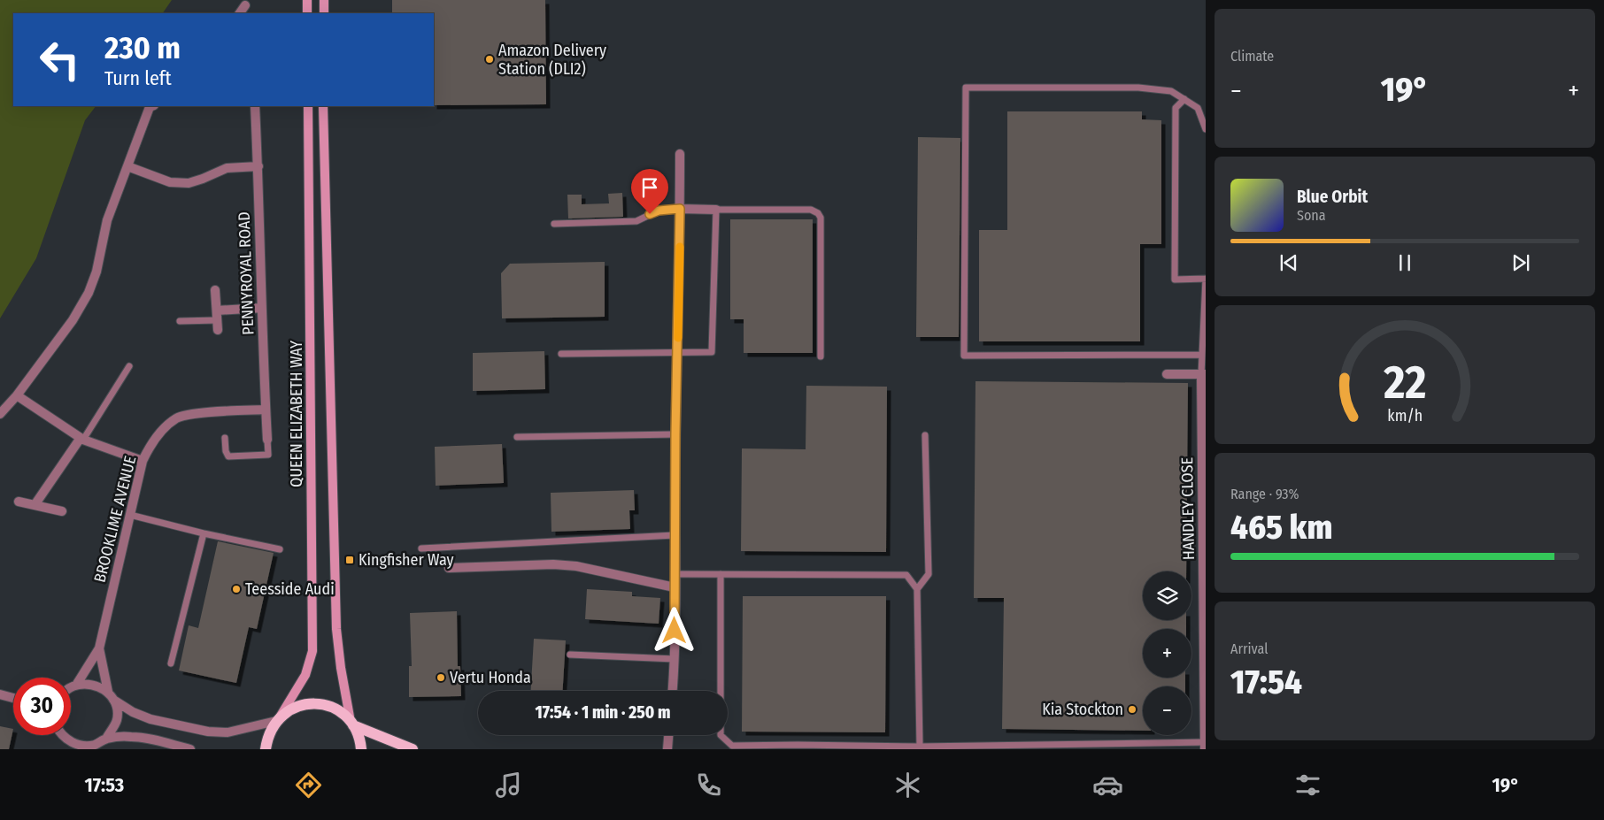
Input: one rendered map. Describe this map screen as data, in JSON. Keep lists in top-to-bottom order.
{
  "streets": {
    "street": [
      "PENNYROYAL ROAD",
      "QUEEN ELIZABETH WAY",
      "HANDLEY CLOSE",
      "BROOKLIME AVENUE"
    ]
  },
  "crossings": [
    ["PENNYROYAL ROAD", "BROOKLIME AVENUE"]
  ],
  "places": {
    "other": [
      "Amazon Delivery Station (DLI2)",
      "Teesside Audi",
      "Vertu Honda",
      "Kia Stockton"
    ],
    "transit": ["Kingfisher Way"]
  },
  "page": {
    "tile": [
      "Climate",
      ["Range · 93%", "465 km"],
      ["Arrival", "17:54"]
    ],
    "turn": ["230 m", "Turn left"],
    "heat": ["−", "19°", "+"],
    "song": ["Blue Orbit", "Sona"],
    "map_buttons": ["+", "−"],
    "limit": "30",
    "trip": "17:54 · 1 min · 250 m",
    "tabs": ["17:53", "19°"],
    "gauge": ["22", "km/h"]
  }
}
